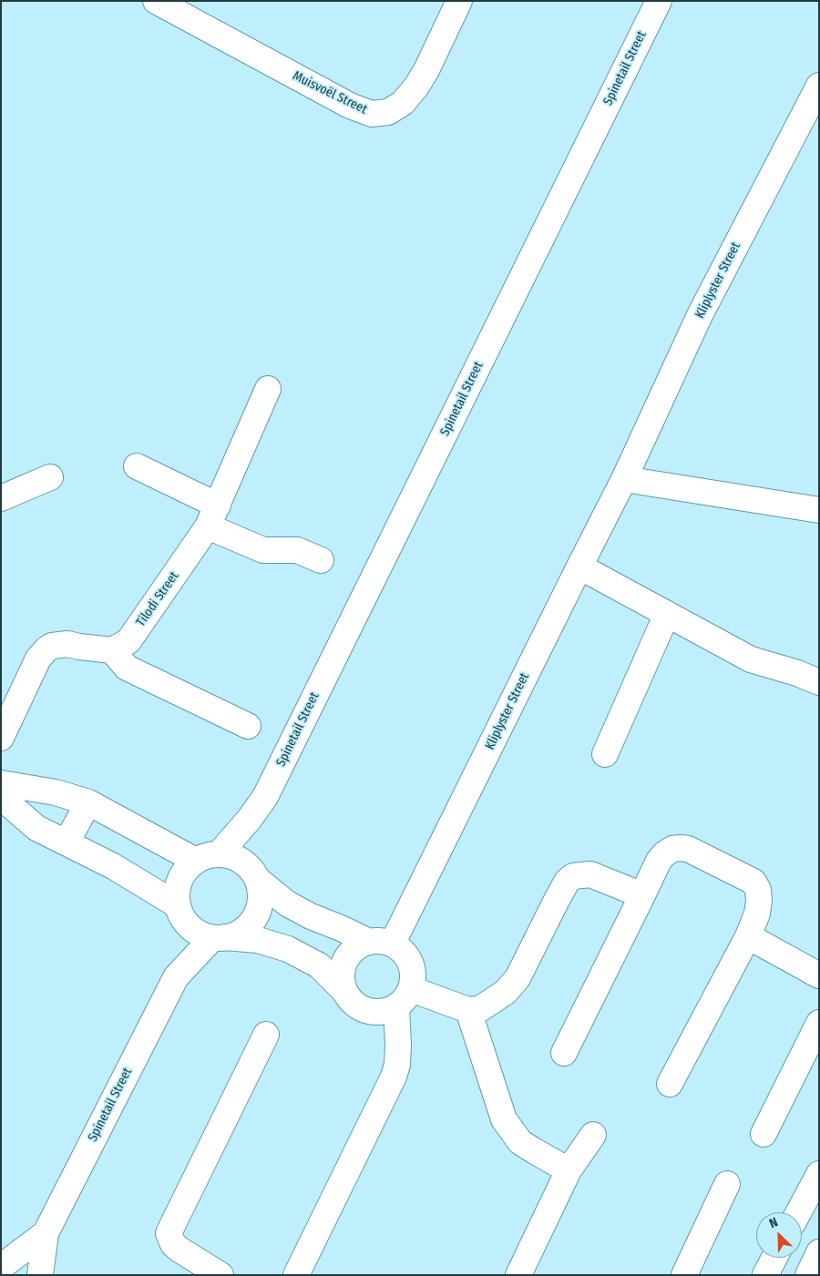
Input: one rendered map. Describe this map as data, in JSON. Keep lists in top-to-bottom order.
{
  "streets": {
    "street": [
      "Spinetail Street",
      "Muisvoël Street",
      "Kliplyster Street",
      "Tilodi Street"
    ]
  },
  "north": "top left"
}
